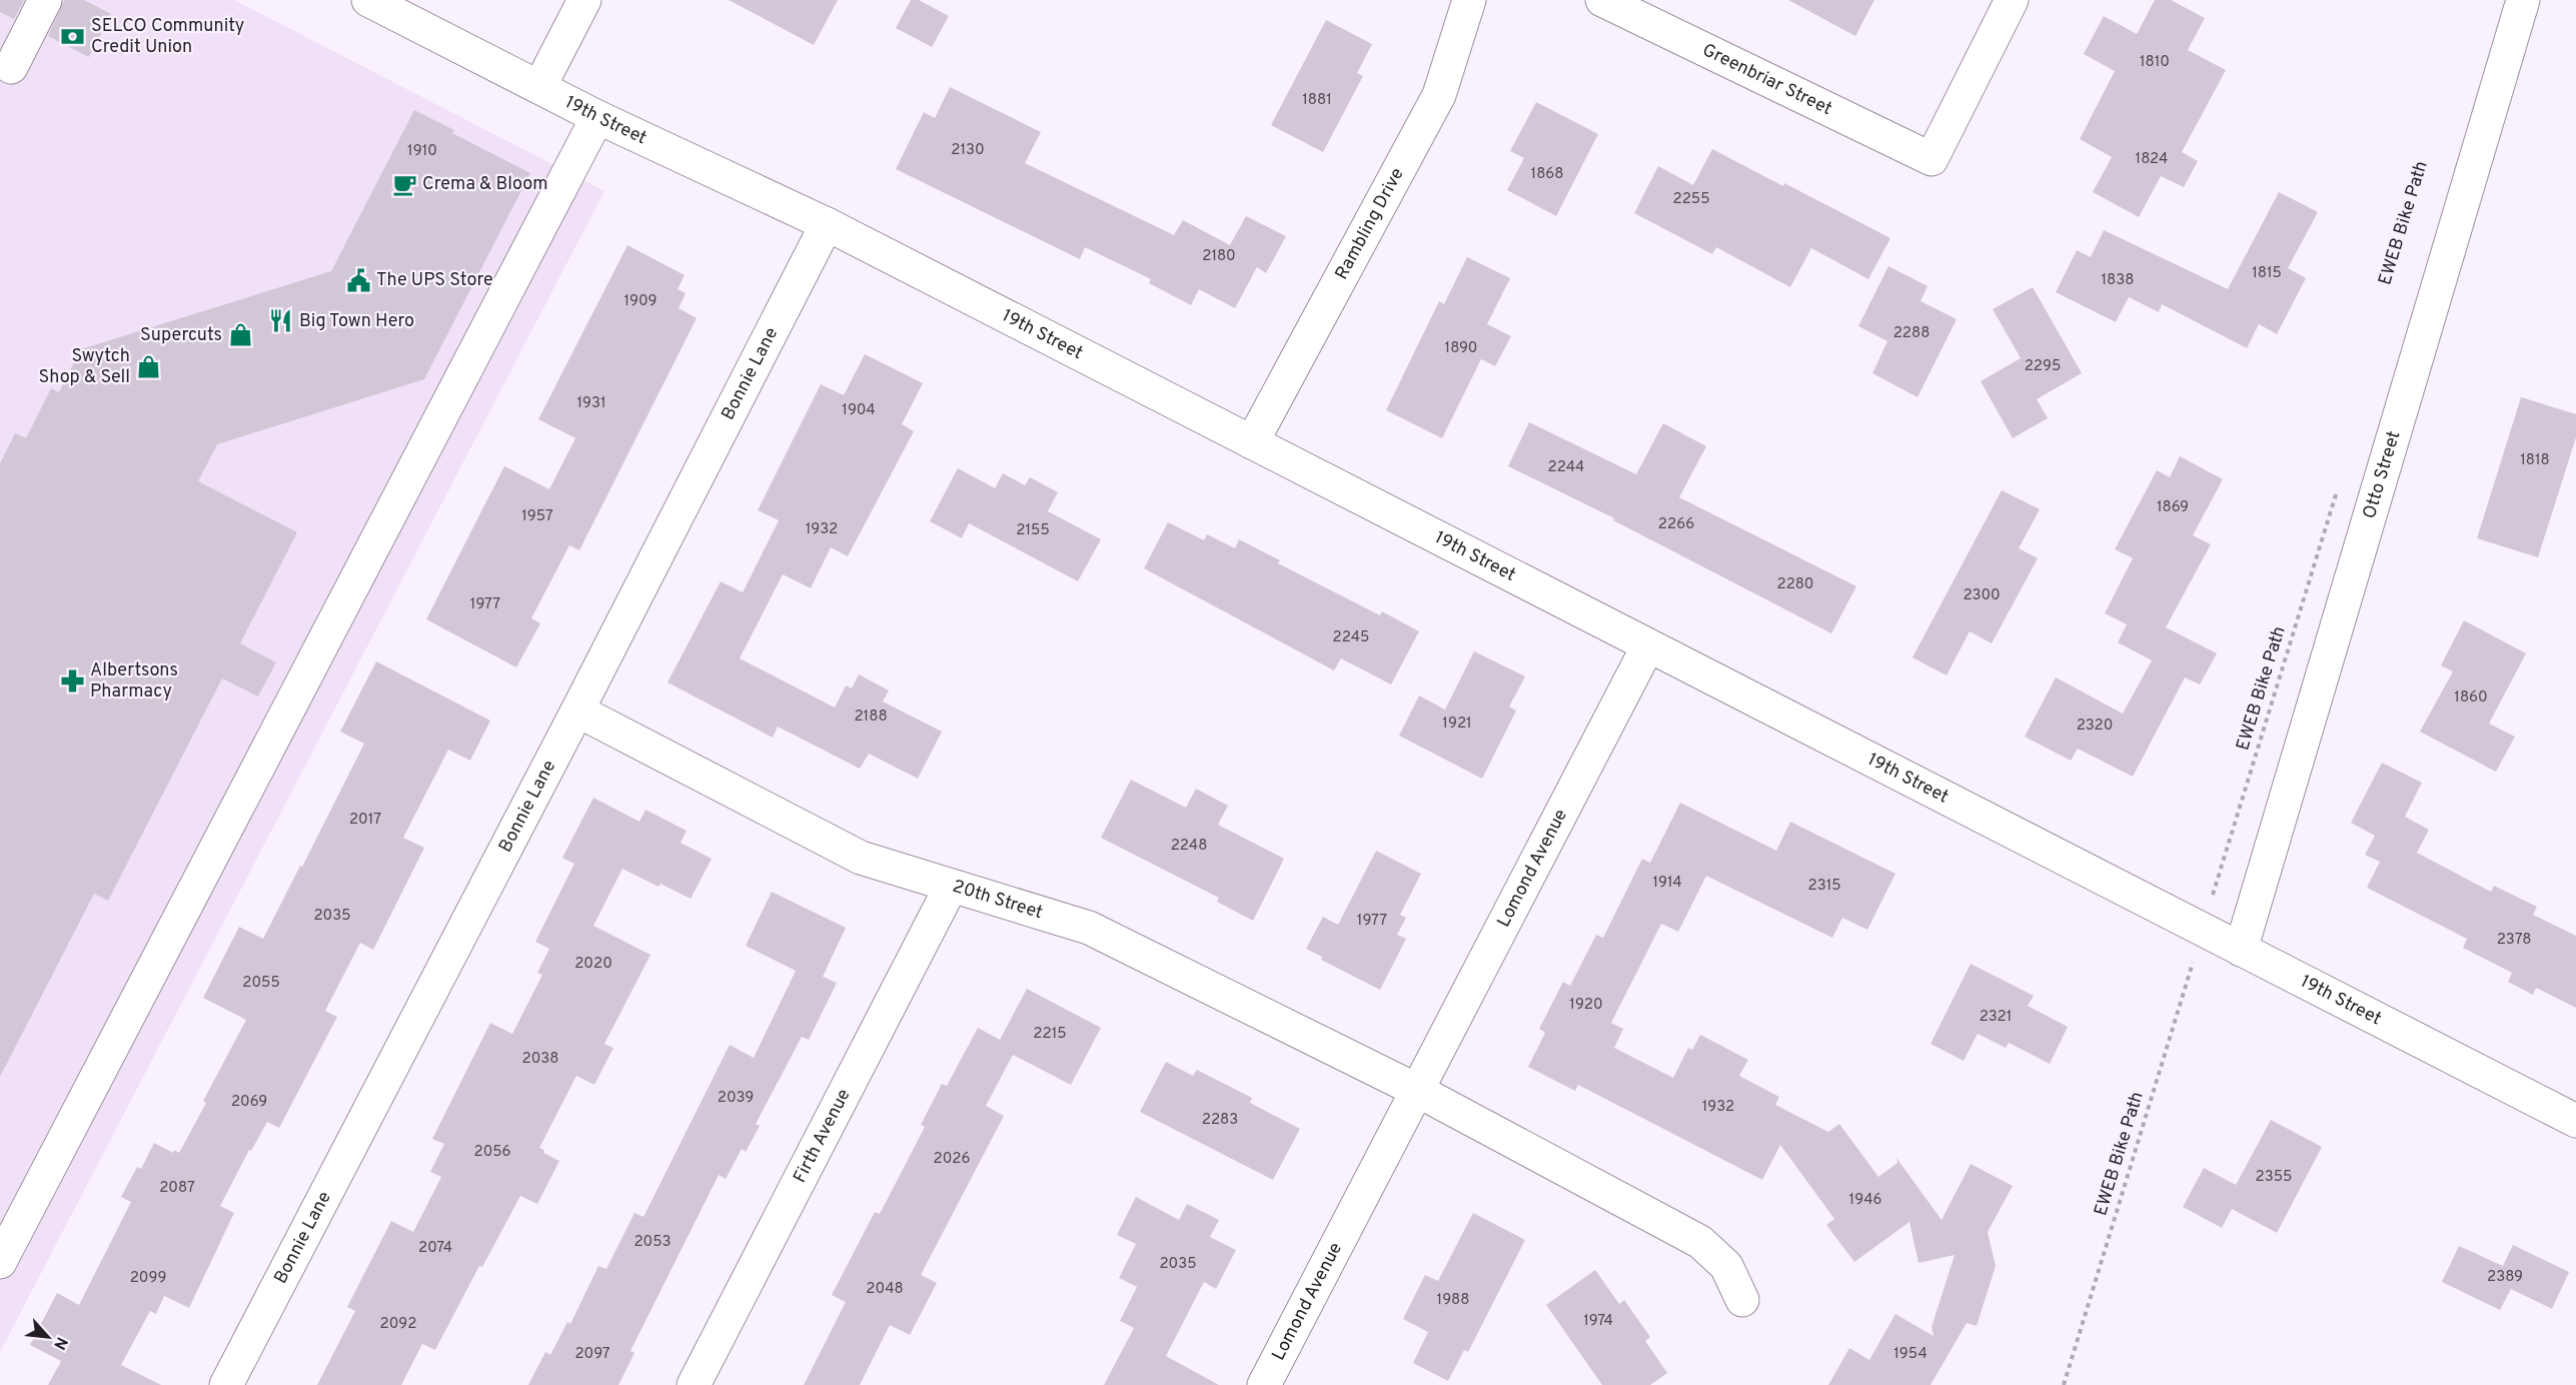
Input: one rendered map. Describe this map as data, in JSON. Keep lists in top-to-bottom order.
{
  "streets": {
    "street": [
      "Greenbriar Street",
      "19th Street",
      "Rambling Drive",
      "Bonnie Lane",
      "Otto Street",
      "Lomond Avenue",
      "20th Street",
      "Firth Avenue"
    ],
    "path": ["EWEB Bike Path"]
  },
  "crossings": [
    ["19th Street", "EWEB Bike Path"],
    ["19th Street", "Rambling Drive"],
    ["19th Street", "Bonnie Lane"],
    ["19th Street", "Otto Street"],
    ["19th Street", "Lomond Avenue"],
    ["Bonnie Lane", "20th Street"],
    ["Lomond Avenue", "20th Street"],
    ["20th Street", "Firth Avenue"]
  ],
  "places": {
    "bank": ["SELCO Community Credit Union"],
    "cafe": ["Crema & Bloom"],
    "public building": ["The UPS Store"],
    "restaurant": ["Big Town Hero"],
    "shop": ["Supercuts", "Swytch Shop & Sell"],
    "pharmacy": ["Albertsons Pharmacy"]
  },
  "house_numbers": [
    "1810",
    "1881",
    "2130",
    "1910",
    "1824",
    "1868",
    "2255",
    "2180",
    "1815",
    "1838",
    "1909",
    "2288",
    "1890",
    "2295",
    "1931",
    "1904",
    "1818",
    "2244",
    "1869",
    "1957",
    "2266",
    "1932",
    "2155",
    "2280",
    "2300",
    "1977",
    "2245",
    "1860",
    "2188",
    "1921",
    "2320",
    "2017",
    "2248",
    "1914",
    "2315",
    "2035",
    "1977",
    "2378",
    "2020",
    "2055",
    "1920",
    "2321",
    "2215",
    "2038",
    "2039",
    "2069",
    "1932",
    "2283",
    "2056",
    "2026",
    "2355",
    "2087",
    "1946",
    "2053",
    "2074",
    "2035",
    "2389",
    "2099",
    "2048",
    "1988",
    "1974",
    "2092",
    "2097",
    "1954"
  ],
  "north": "bottom right"
}
